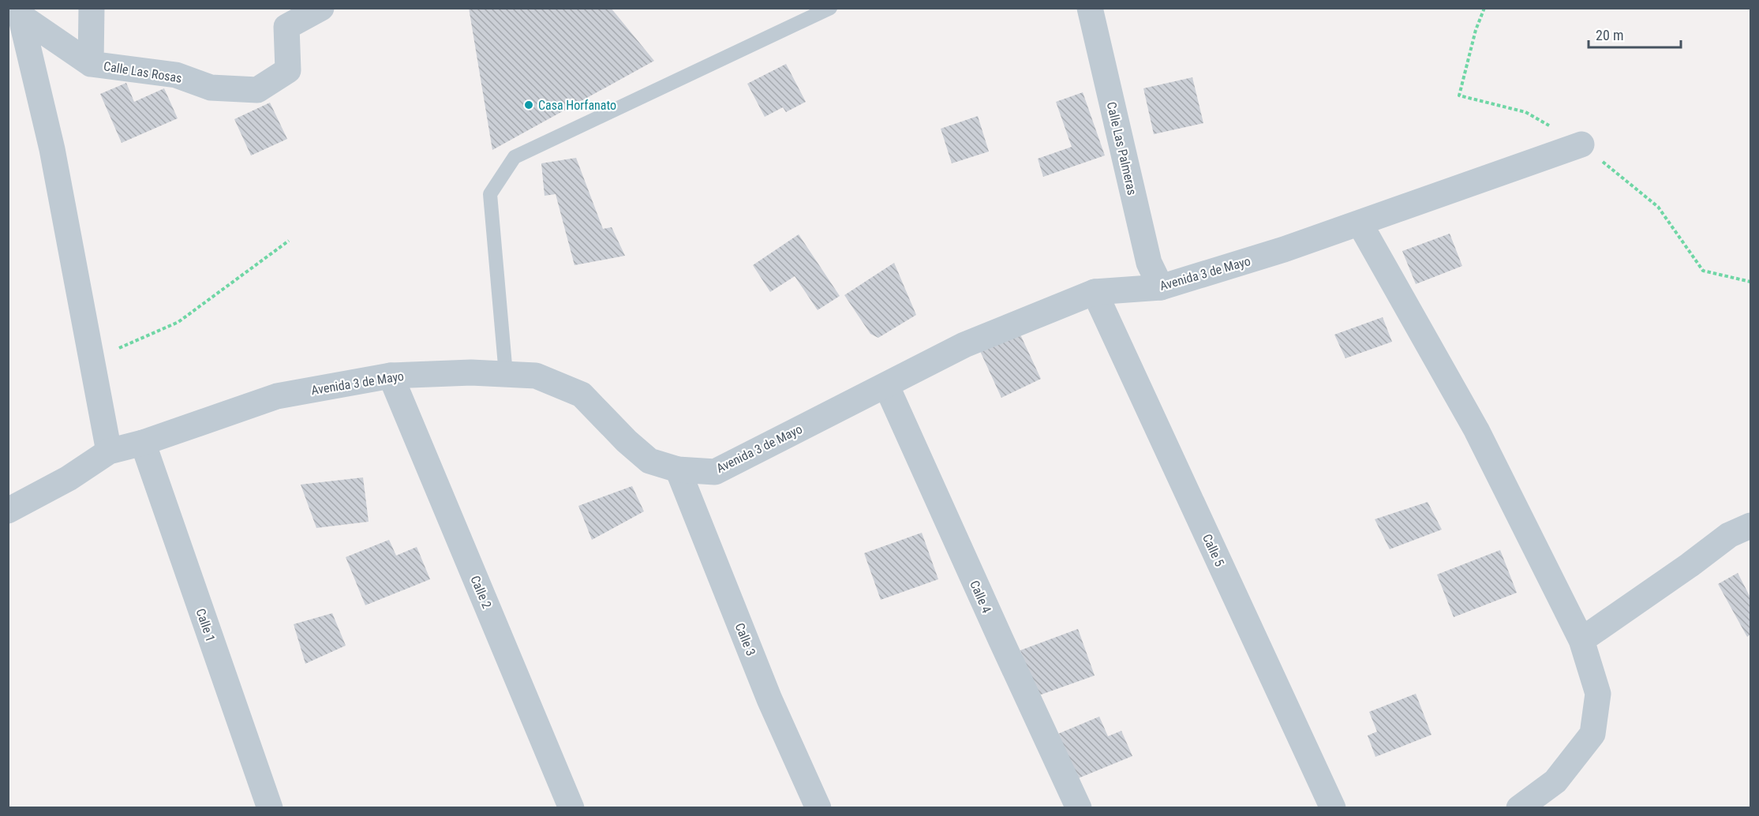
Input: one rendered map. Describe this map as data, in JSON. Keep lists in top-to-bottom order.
{
  "streets": {
    "street": [
      "Calle Las Rosas",
      "Calle Las Palmeras",
      "Avenida 3 de Mayo",
      "Calle 5",
      "Calle 2",
      "Calle 4",
      "Calle 1",
      "Calle 3"
    ]
  },
  "crossings": [
    ["Calle Las Palmeras", "Avenida 3 de Mayo"],
    ["Avenida 3 de Mayo", "Calle 5"],
    ["Avenida 3 de Mayo", "Calle 2"],
    ["Avenida 3 de Mayo", "Calle 4"],
    ["Avenida 3 de Mayo", "Calle 1"],
    ["Avenida 3 de Mayo", "Calle 3"]
  ],
  "places": ["Casa Horfanato"],
  "scale_bar": "20 m"
}
